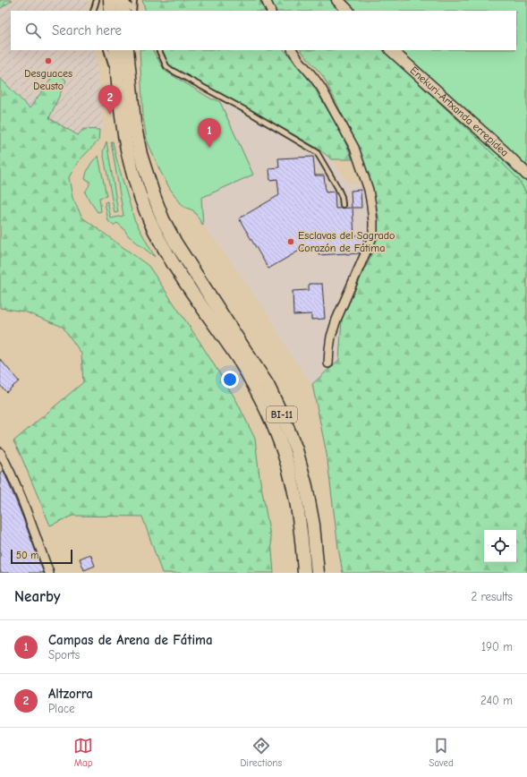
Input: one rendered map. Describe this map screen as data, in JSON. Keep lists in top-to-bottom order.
{
  "streets": {
    "main road": ["BI-11"],
    "street": ["Enekuri-Artxanda errepidea"]
  },
  "places": ["Desguaces Deusto", "Esclavas del Sagrado Corazón de Fátima"],
  "scale_bar": "50 m",
  "page": {
    "search": "Search here",
    "pins": ["2", "1"],
    "scale": "50 m",
    "heading": ["Nearby", "2 results"],
    "list": [
      {
        "mark": "1",
        "name": "Campas de Arena de Fátima",
        "note": "Sports",
        "value": "190 m"
      },
      {
        "mark": "2",
        "name": "Altzorra",
        "note": "Place",
        "value": "240 m"
      }
    ],
    "nav": ["Map", "Directions", "Saved"]
  }
}
